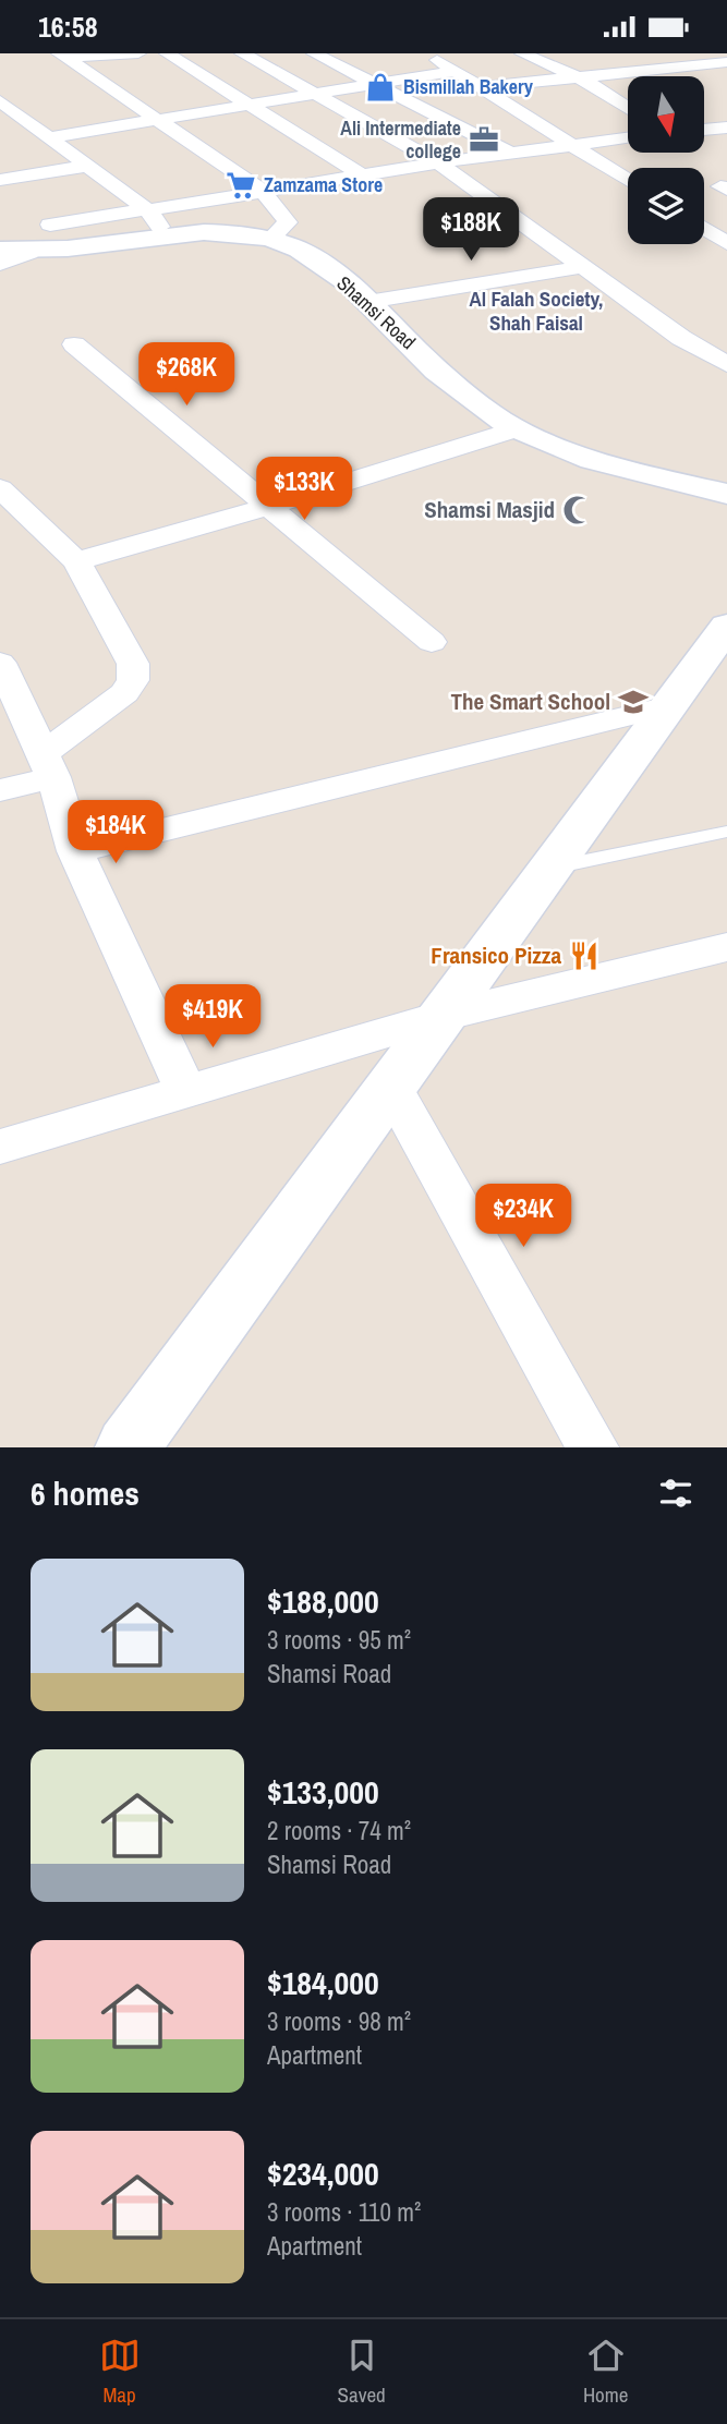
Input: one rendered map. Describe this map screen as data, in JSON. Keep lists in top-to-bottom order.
{
  "streets": {
    "street": ["Shamsi Road"]
  },
  "districts": ["Al Falah Society, Shah Faisal"],
  "places": {
    "shop": ["Bismillah Bakery"],
    "office": ["Ali Intermediate college"],
    "supermarket": ["Zamzama Store"],
    "mosque": ["Shamsi Masjid"],
    "school or university": ["The Smart School"],
    "restaurant": ["Fransico Pizza"]
  },
  "north": "bottom",
  "page": {
    "status": "16:58",
    "price": [
      "$188K",
      "$268K",
      "$133K",
      "$184K",
      "$419K",
      "$234K"
    ],
    "heading": "6 homes",
    "list": [
      {
        "name": "$188,000",
        "note": "3 rooms · 95 m² · Shamsi Road"
      },
      {
        "name": "$133,000",
        "note": "2 rooms · 74 m² · Shamsi Road"
      },
      {
        "name": "$184,000",
        "note": "3 rooms · 98 m² · Apartment"
      },
      {
        "name": "$234,000",
        "note": "3 rooms · 110 m² · Apartment"
      }
    ],
    "tabs": ["Map", "Saved", "Home"]
  }
}
